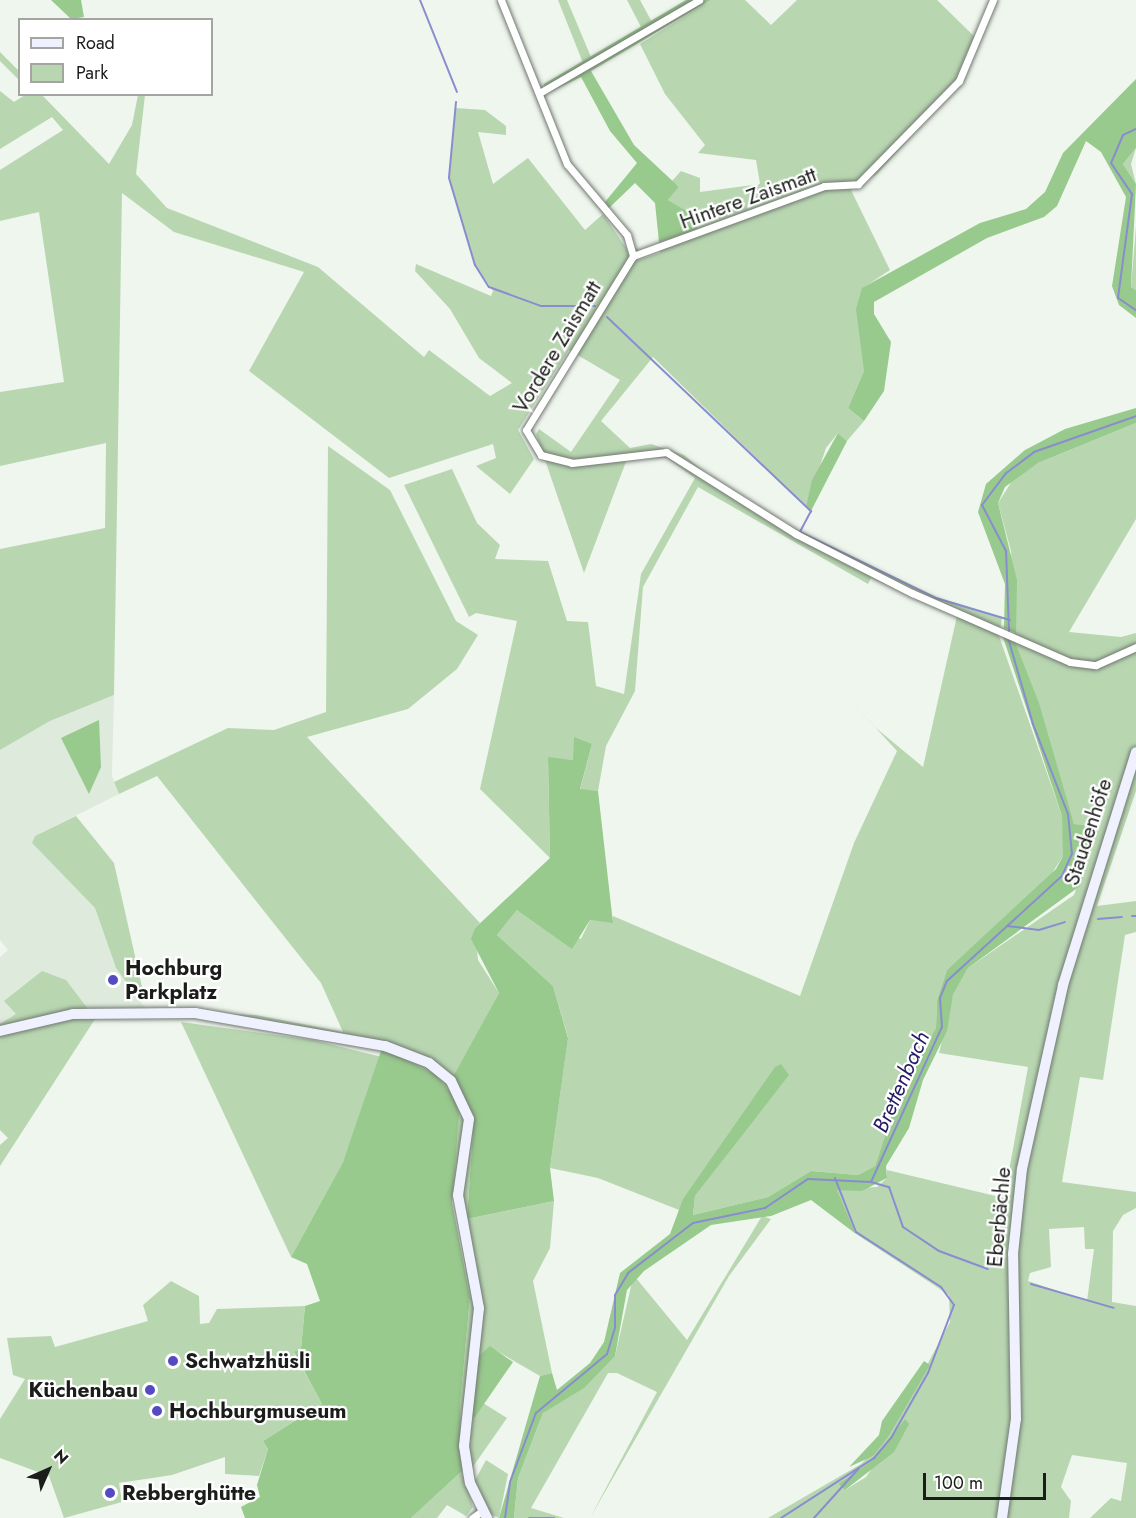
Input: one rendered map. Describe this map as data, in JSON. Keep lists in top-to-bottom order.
{
  "streets": {
    "street": [
      "Hintere Zaismatt",
      "Vordere Zaismatt",
      "Staudenhöfe",
      "Eberbächle"
    ]
  },
  "crossings": [
    ["Hintere Zaismatt", "Vordere Zaismatt"],
    ["Staudenhöfe", "Eberbächle"]
  ],
  "water": ["Brettenbach"],
  "places": [
    "Hochburg Parkplatz",
    "Schwatzhüsli",
    "Küchenbau",
    "Hochburgmuseum",
    "Rebberghütte"
  ],
  "legend": ["Road", "Park"],
  "scale_bar": "100 m",
  "north": "top right"
}
